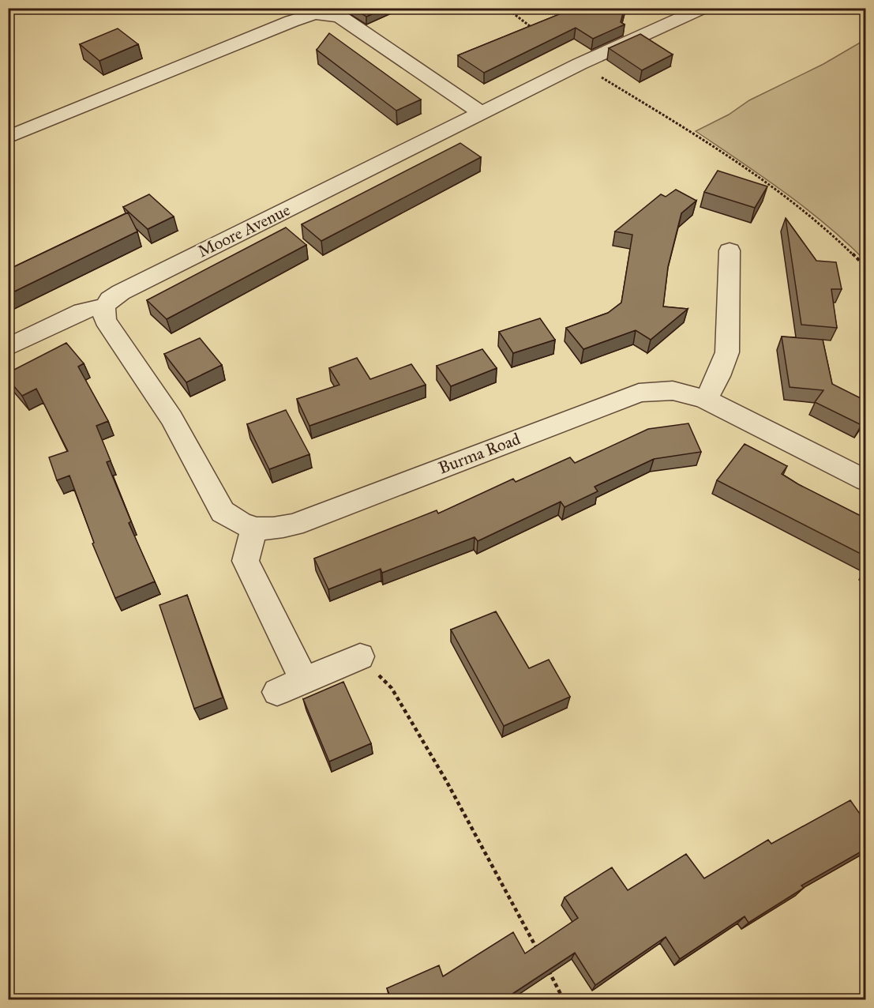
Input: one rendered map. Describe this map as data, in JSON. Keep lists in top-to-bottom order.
{
  "streets": {
    "street": ["Moore Avenue", "Burma Road"]
  },
  "crossings": [
    ["Moore Avenue", "Burma Road"]
  ]
}
